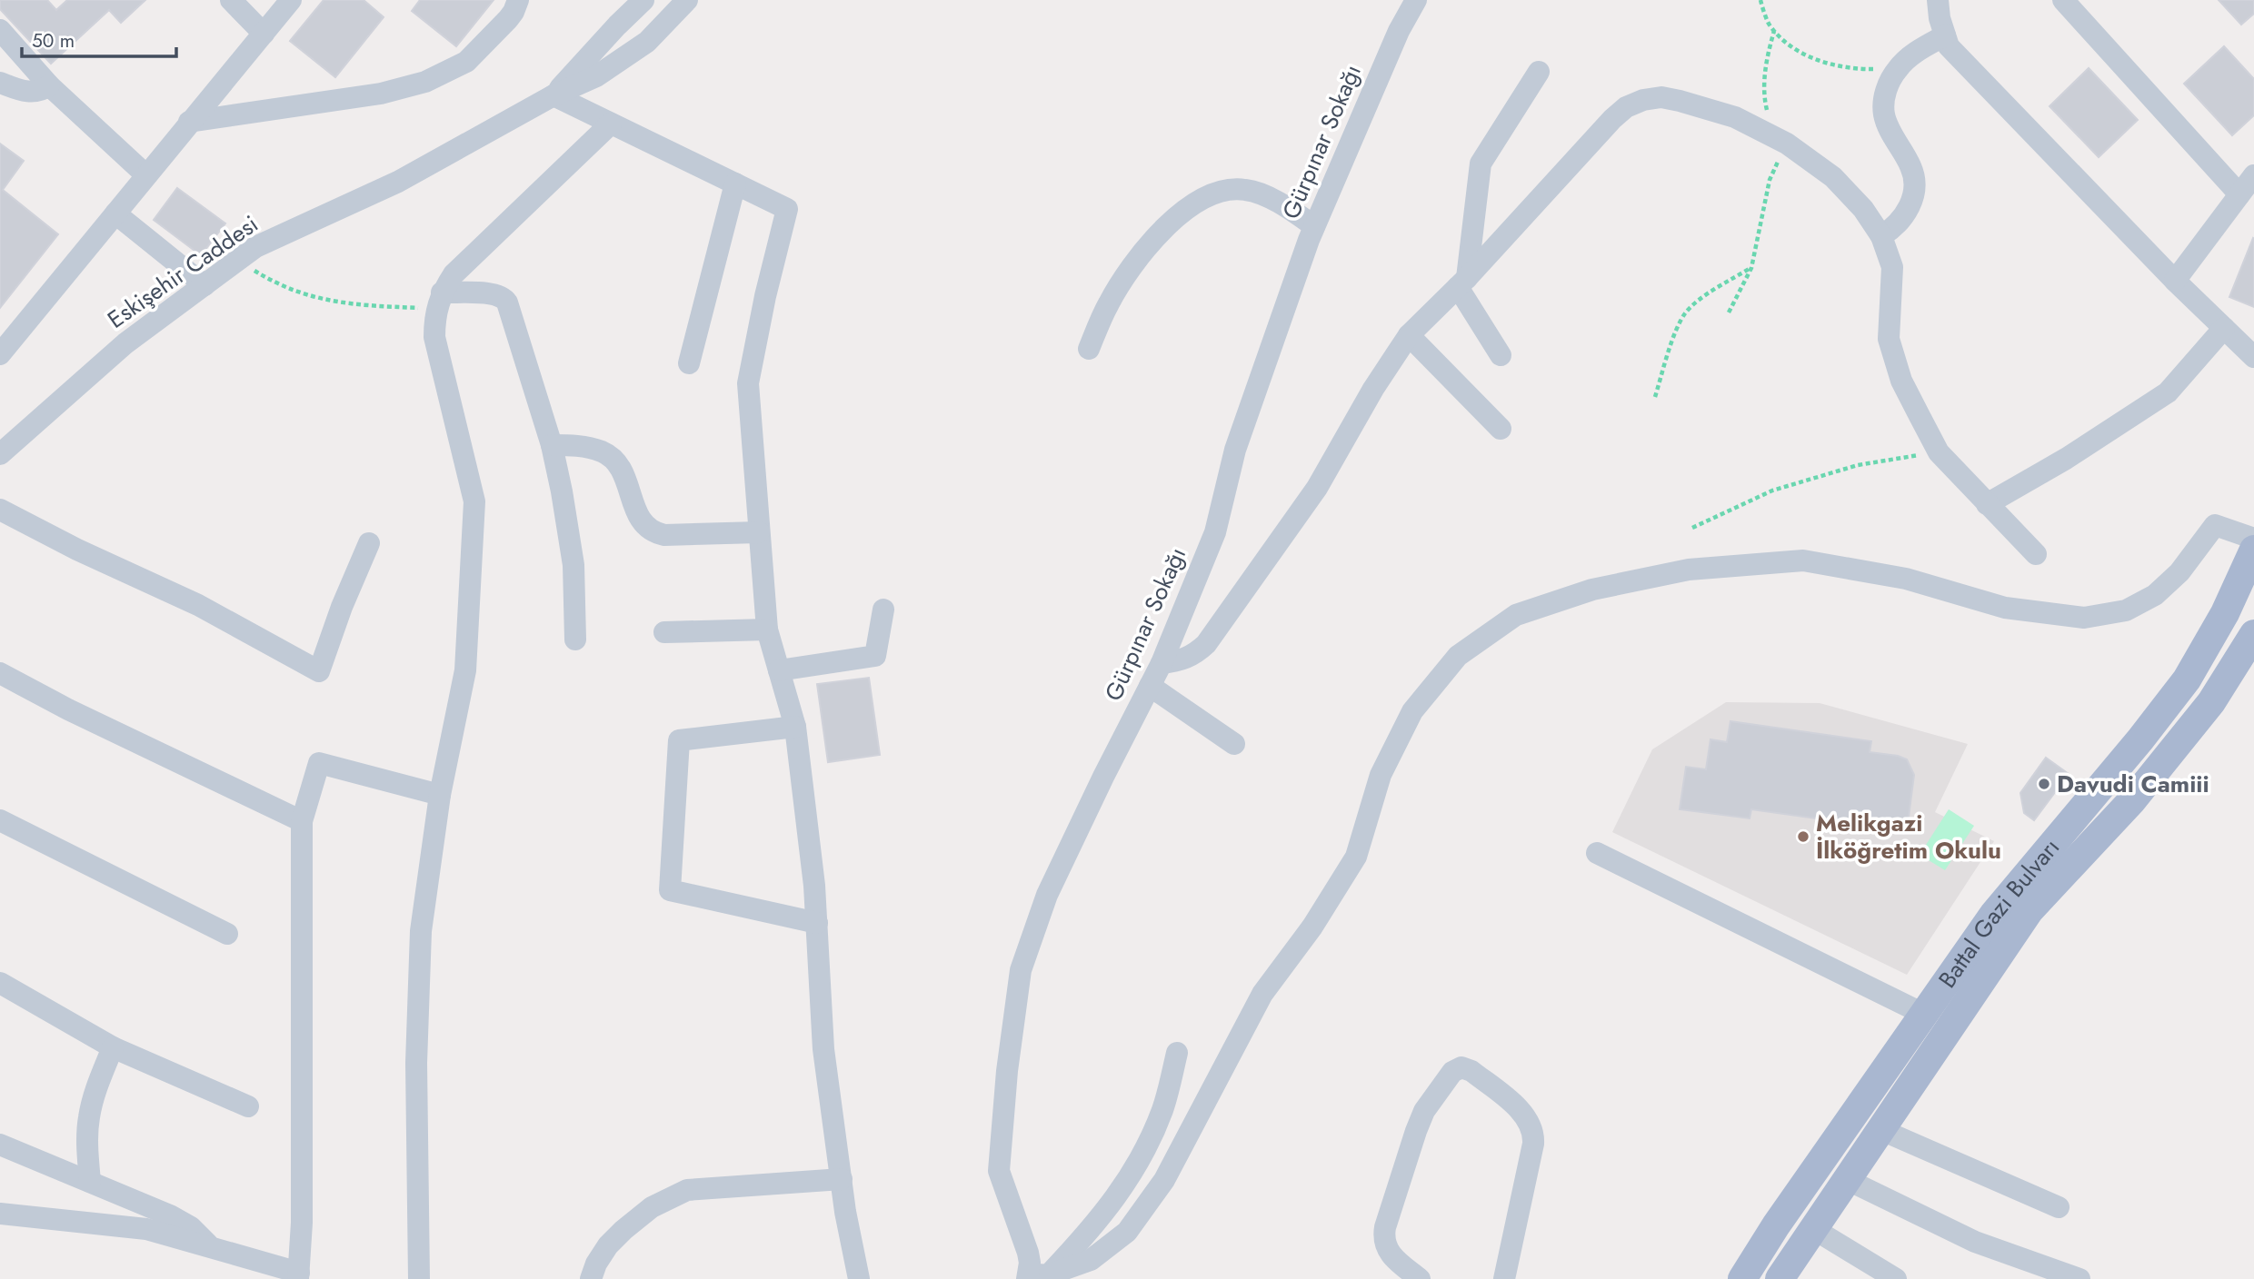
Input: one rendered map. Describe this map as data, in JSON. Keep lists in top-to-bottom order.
{
  "streets": {
    "main road": ["Battal Gazi Bulvarı"],
    "street": ["Gürpınar Sokağı", "Eskişehir Caddesi"]
  },
  "places": ["Davudi Camiii", "Melikgazi İlköğretim Okulu"],
  "scale_bar": "50 m"
}
